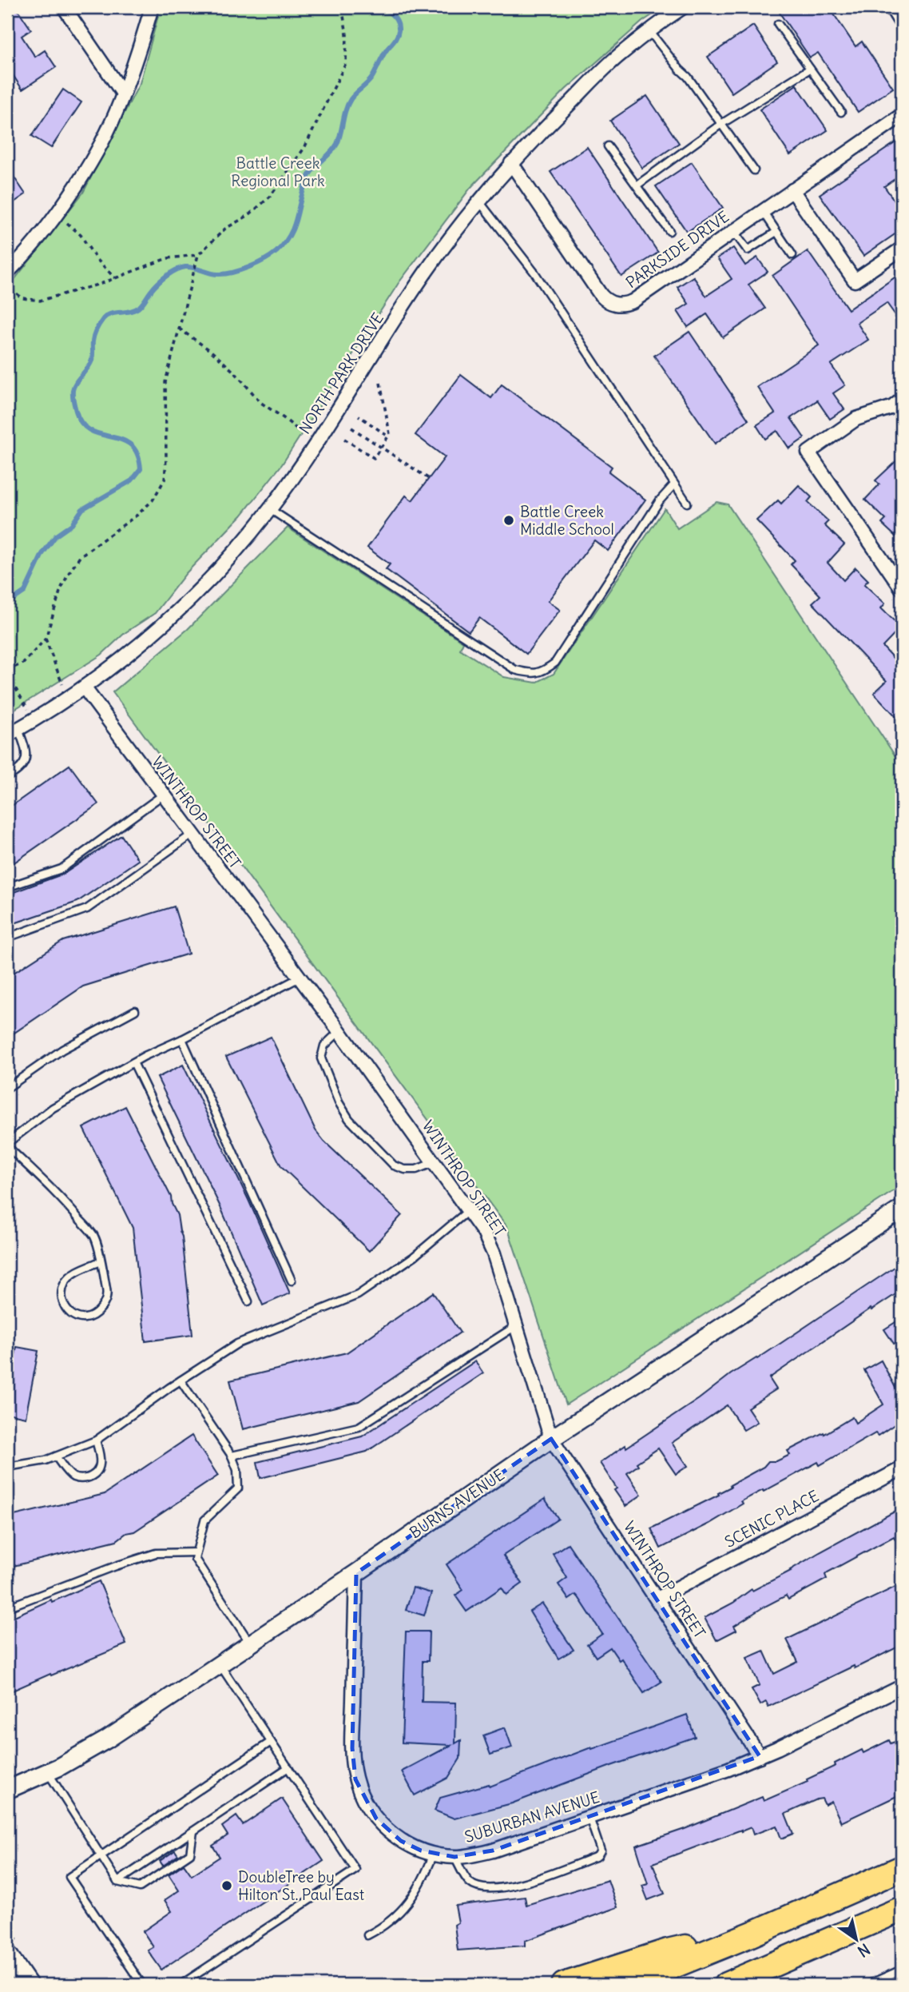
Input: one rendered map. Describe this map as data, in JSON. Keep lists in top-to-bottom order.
{
  "streets": {
    "street": [
      "PARKSIDE DRIVE",
      "NORTH PARK DRIVE",
      "WINTHROP STREET",
      "BURNS AVENUE",
      "SCENIC PLACE",
      "SUBURBAN AVENUE"
    ]
  },
  "crossings": [
    ["PARKSIDE DRIVE", "NORTH PARK DRIVE"],
    ["NORTH PARK DRIVE", "WINTHROP STREET"],
    ["WINTHROP STREET", "BURNS AVENUE"],
    ["WINTHROP STREET", "SCENIC PLACE"],
    ["WINTHROP STREET", "SUBURBAN AVENUE"],
    ["BURNS AVENUE", "SUBURBAN AVENUE"]
  ],
  "parks": ["Battle Creek Regional Park"],
  "places": ["Battle Creek Middle School", "DoubleTree by Hilton St. Paul East"],
  "north": "bottom right"
}
